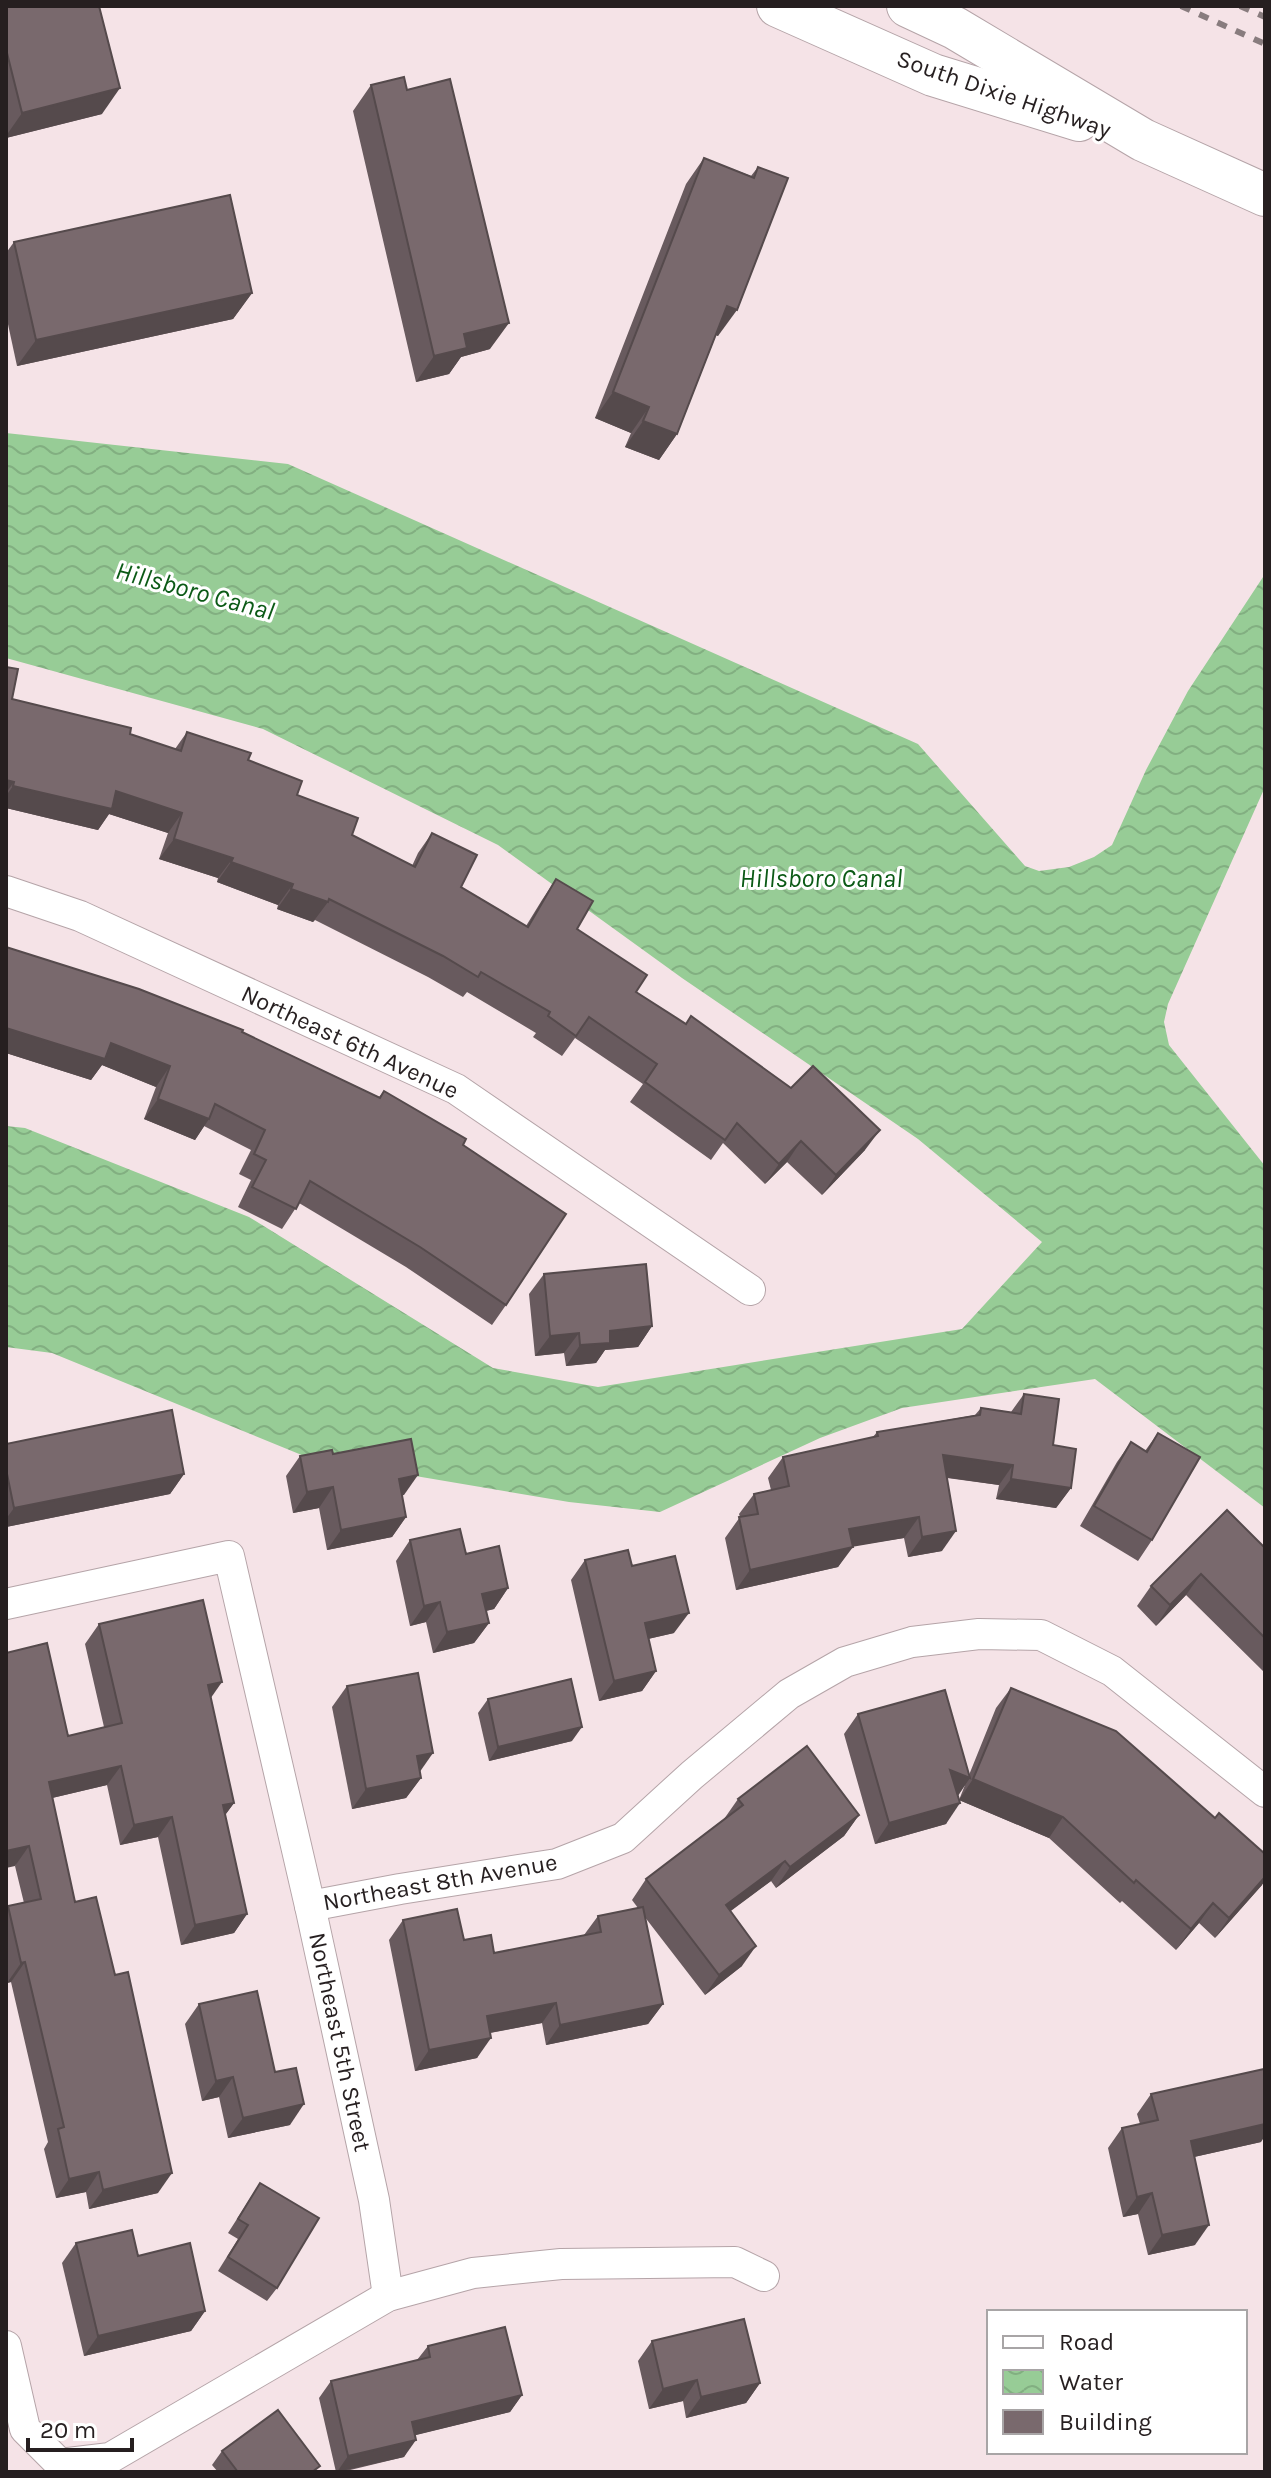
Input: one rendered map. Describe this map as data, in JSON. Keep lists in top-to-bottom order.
{
  "streets": {
    "main road": ["South Dixie Highway"],
    "street": ["Northeast 6th Avenue", "Northeast 8th Avenue", "Northeast 5th Street"]
  },
  "crossings": [
    ["Northeast 8th Avenue", "Northeast 5th Street"]
  ],
  "water": ["Hillsboro Canal"],
  "legend": ["Road", "Water", "Building"],
  "scale_bar": "20 m"
}
